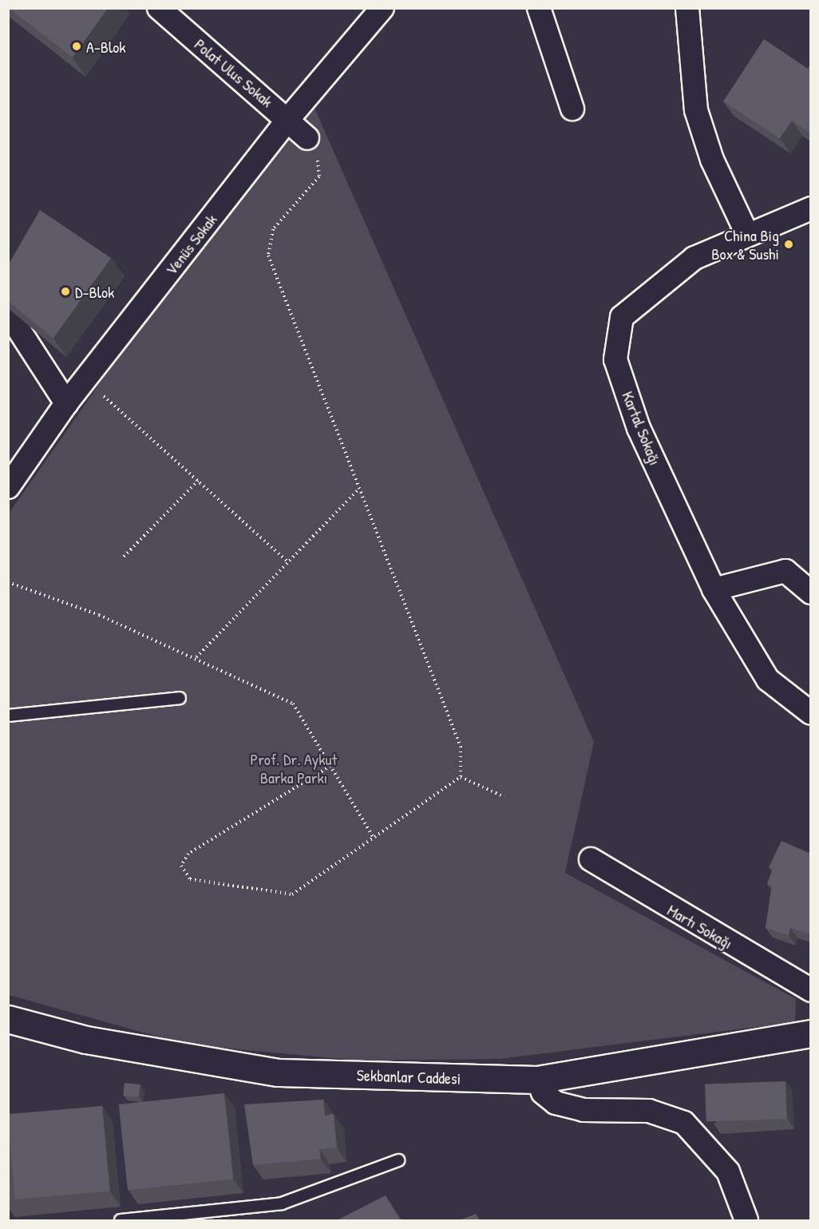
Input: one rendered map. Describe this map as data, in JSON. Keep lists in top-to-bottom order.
{
  "streets": {
    "main road": ["Sekbanlar Caddesi"],
    "street": [
      "Polat Ulus Sokak",
      "Venüs Sokak",
      "Kartal Sokağı",
      "Martı Sokağı"
    ]
  },
  "crossings": [
    ["Polat Ulus Sokak", "Venüs Sokak"]
  ],
  "parks": ["Prof. Dr. Aykut Barka Parkı"],
  "places": ["A-Blok", "China Big Box & Sushi", "D-Blok"]
}
